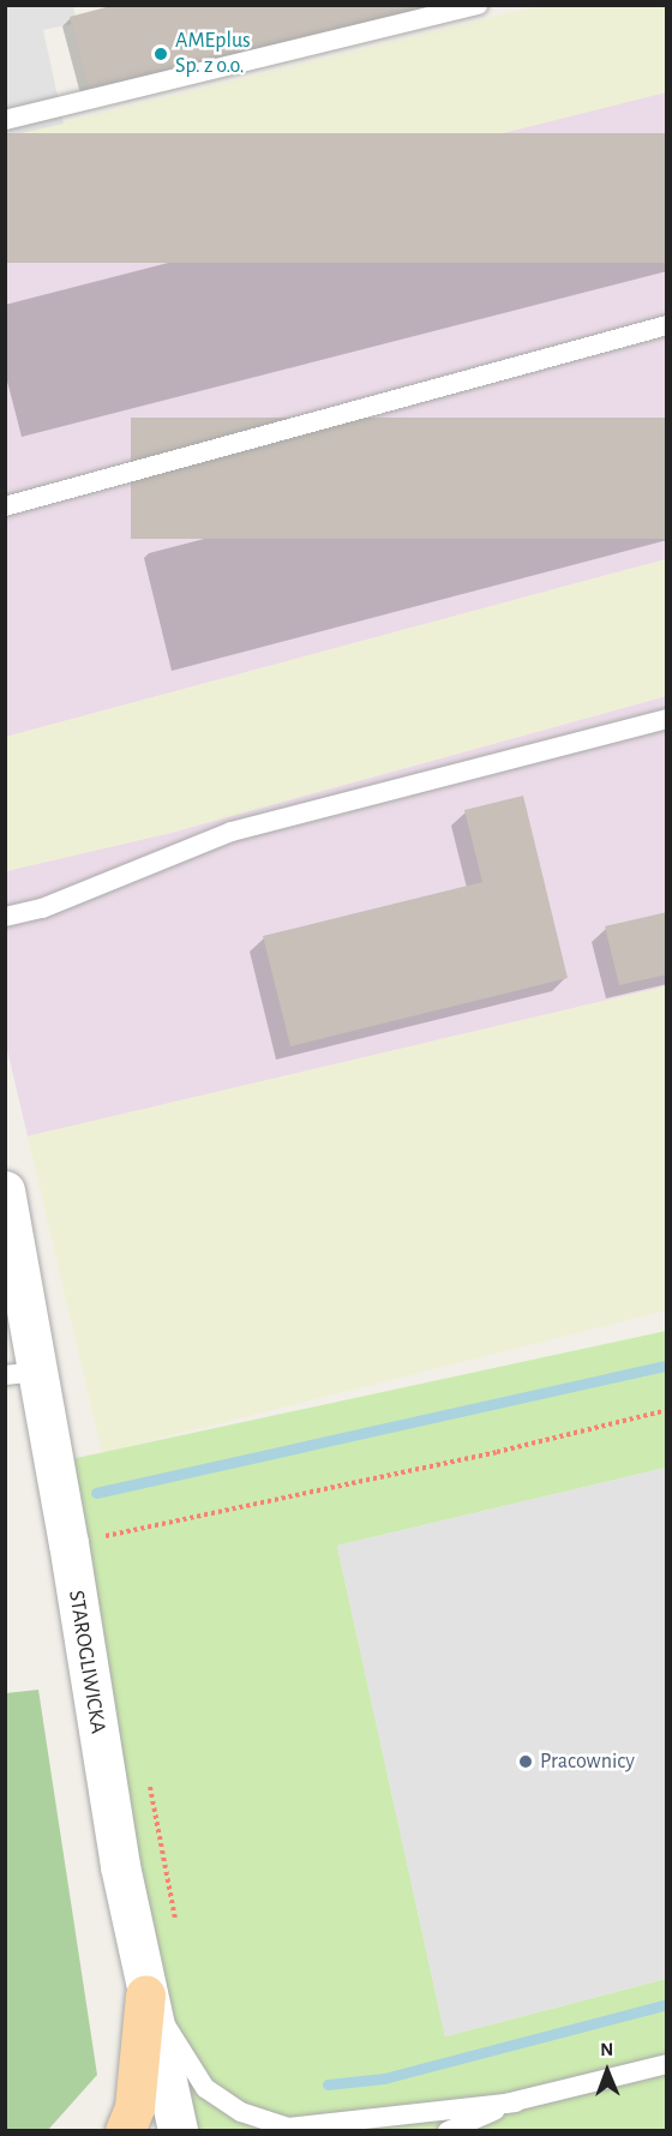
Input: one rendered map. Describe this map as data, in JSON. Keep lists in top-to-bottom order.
{
  "streets": {
    "street": ["STAROGLIWICKA"]
  },
  "places": ["AMEplus Sp. z o.o.", "Pracownicy"],
  "north": "top"
}
